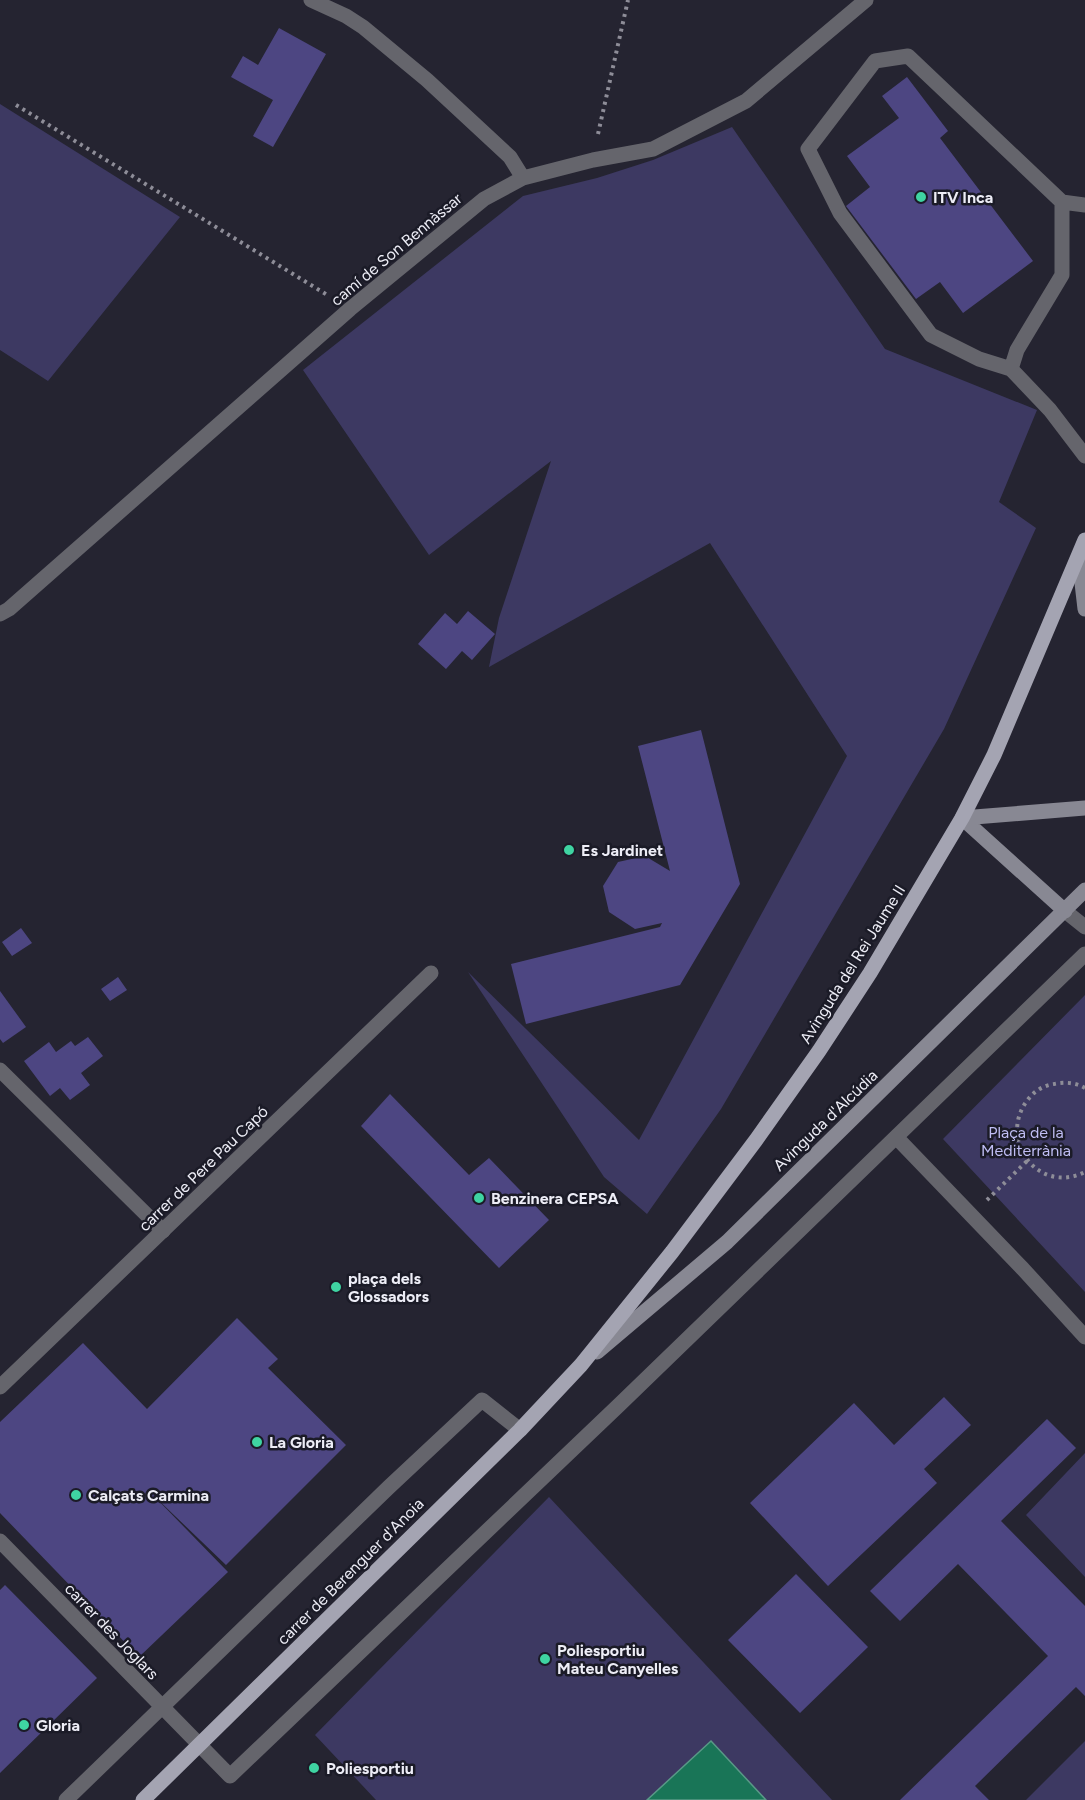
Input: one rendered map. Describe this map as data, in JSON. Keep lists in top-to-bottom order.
{
  "streets": {
    "main road": ["Avinguda del Rei Jaume II", "carrer de Berenguer d'Anoia"],
    "street": [
      "camí de Son Bennàssar",
      "Avinguda d'Alcúdia",
      "carrer de Pere Pau Capó",
      "carrer des Joglars"
    ]
  },
  "crossings": [
    ["Avinguda del Rei Jaume II", "Avinguda d'Alcúdia"],
    ["Avinguda del Rei Jaume II", "carrer de Berenguer d'Anoia"],
    ["Avinguda d'Alcúdia", "carrer de Berenguer d'Anoia"],
    ["carrer de Berenguer d'Anoia", "carrer des Joglars"]
  ],
  "parks": ["Plaça de la Mediterrània"],
  "places": [
    "ITV Inca",
    "Es Jardinet",
    "Benzinera CEPSA",
    "plaça dels Glossadors",
    "La Gloria",
    "Calçats Carmina",
    "Poliesportiu Mateu Canyelles",
    "Gloria",
    "Poliesportiu"
  ]
}
